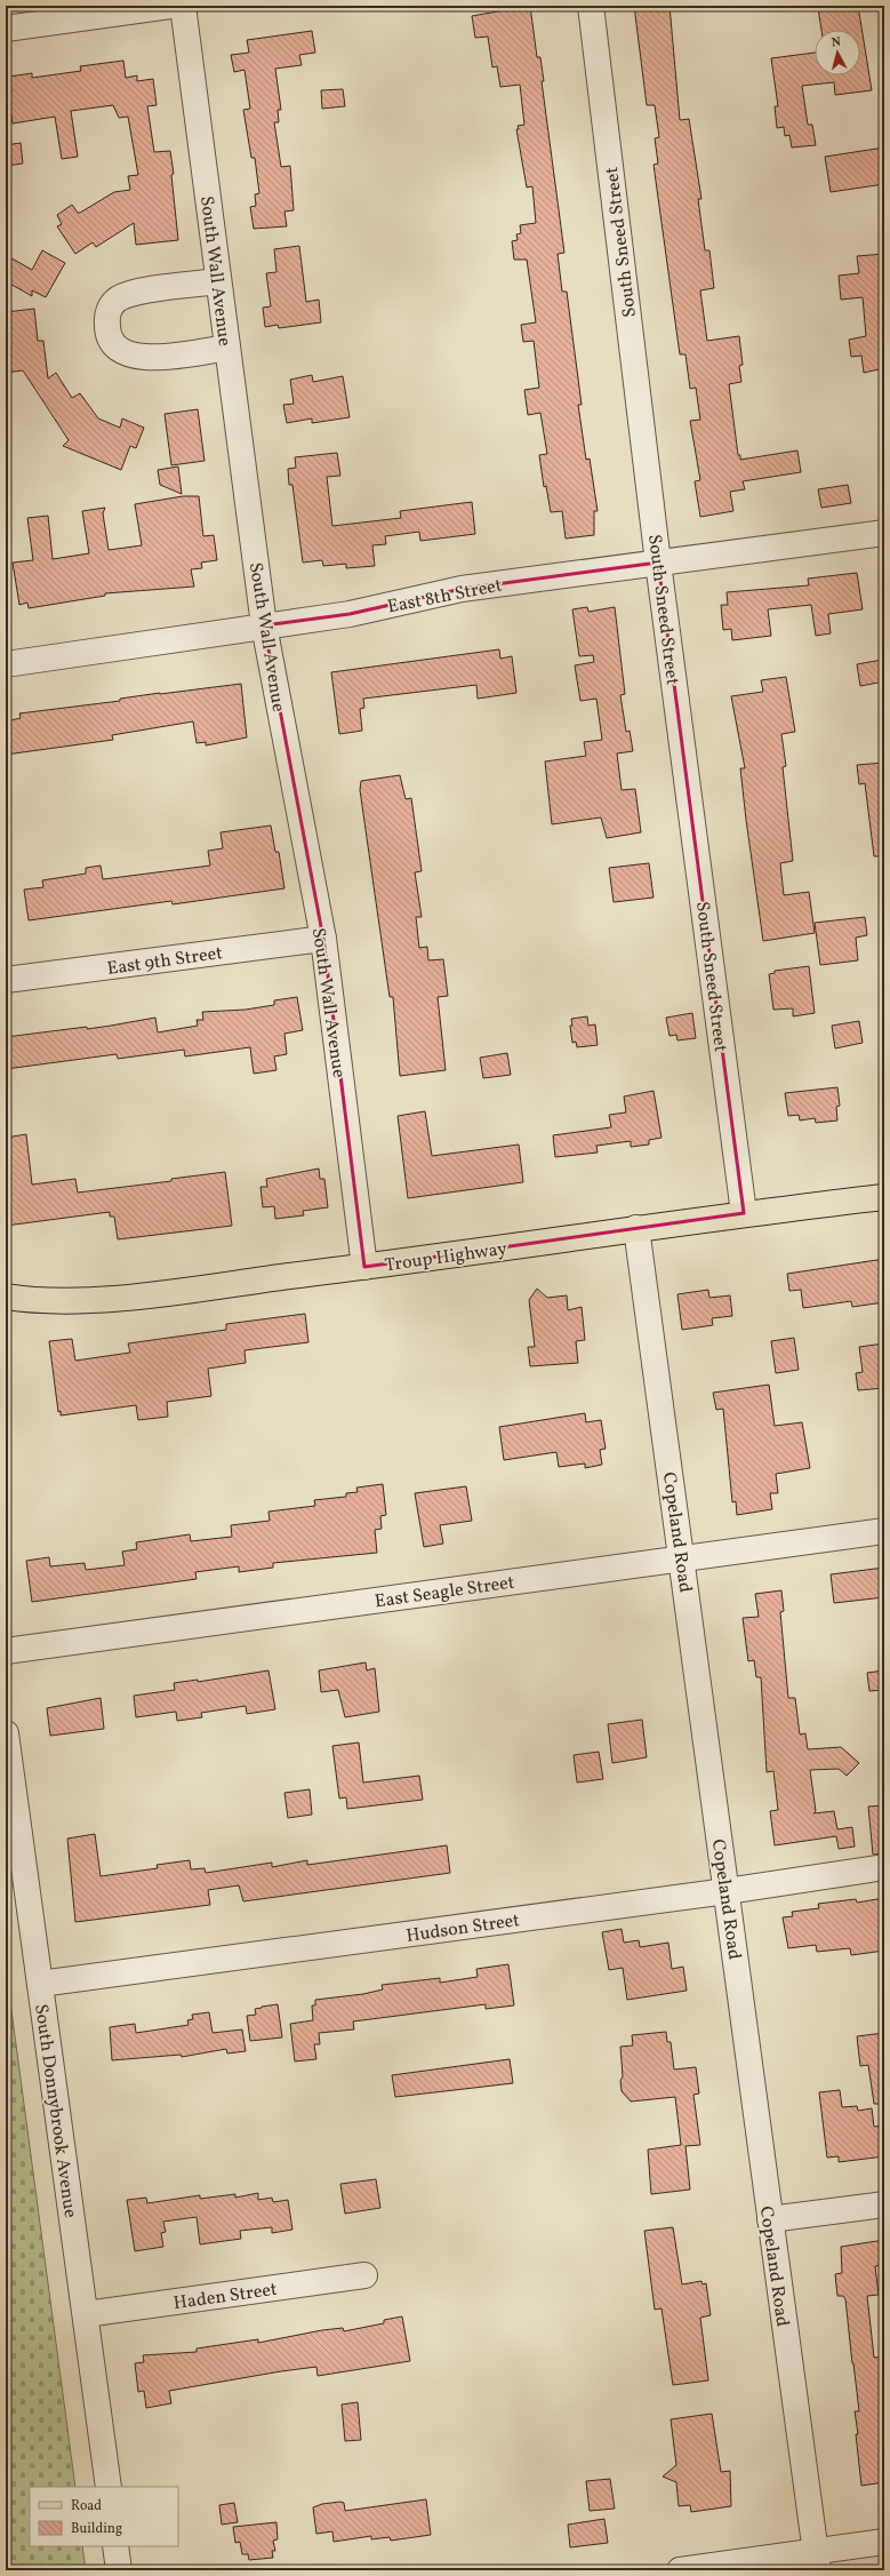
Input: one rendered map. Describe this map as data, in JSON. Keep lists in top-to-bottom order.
{
  "streets": {
    "main road": ["Troup Highway"],
    "street": [
      "South Sneed Street",
      "South Wall Avenue",
      "East 8th Street",
      "East 9th Street",
      "Copeland Road",
      "East Seagle Street",
      "Hudson Street",
      "South Donnybrook Avenue",
      "Haden Street"
    ]
  },
  "crossings": [
    ["South Sneed Street", "East 8th Street"],
    ["South Sneed Street", "Troup Highway"],
    ["South Wall Avenue", "East 8th Street"],
    ["South Wall Avenue", "East 9th Street"],
    ["South Wall Avenue", "Troup Highway"],
    ["Troup Highway", "Copeland Road"],
    ["Copeland Road", "East Seagle Street"],
    ["Copeland Road", "Hudson Street"],
    ["Hudson Street", "South Donnybrook Avenue"],
    ["South Donnybrook Avenue", "Haden Street"]
  ],
  "legend": ["Road", "Building"],
  "north": "top"
}
